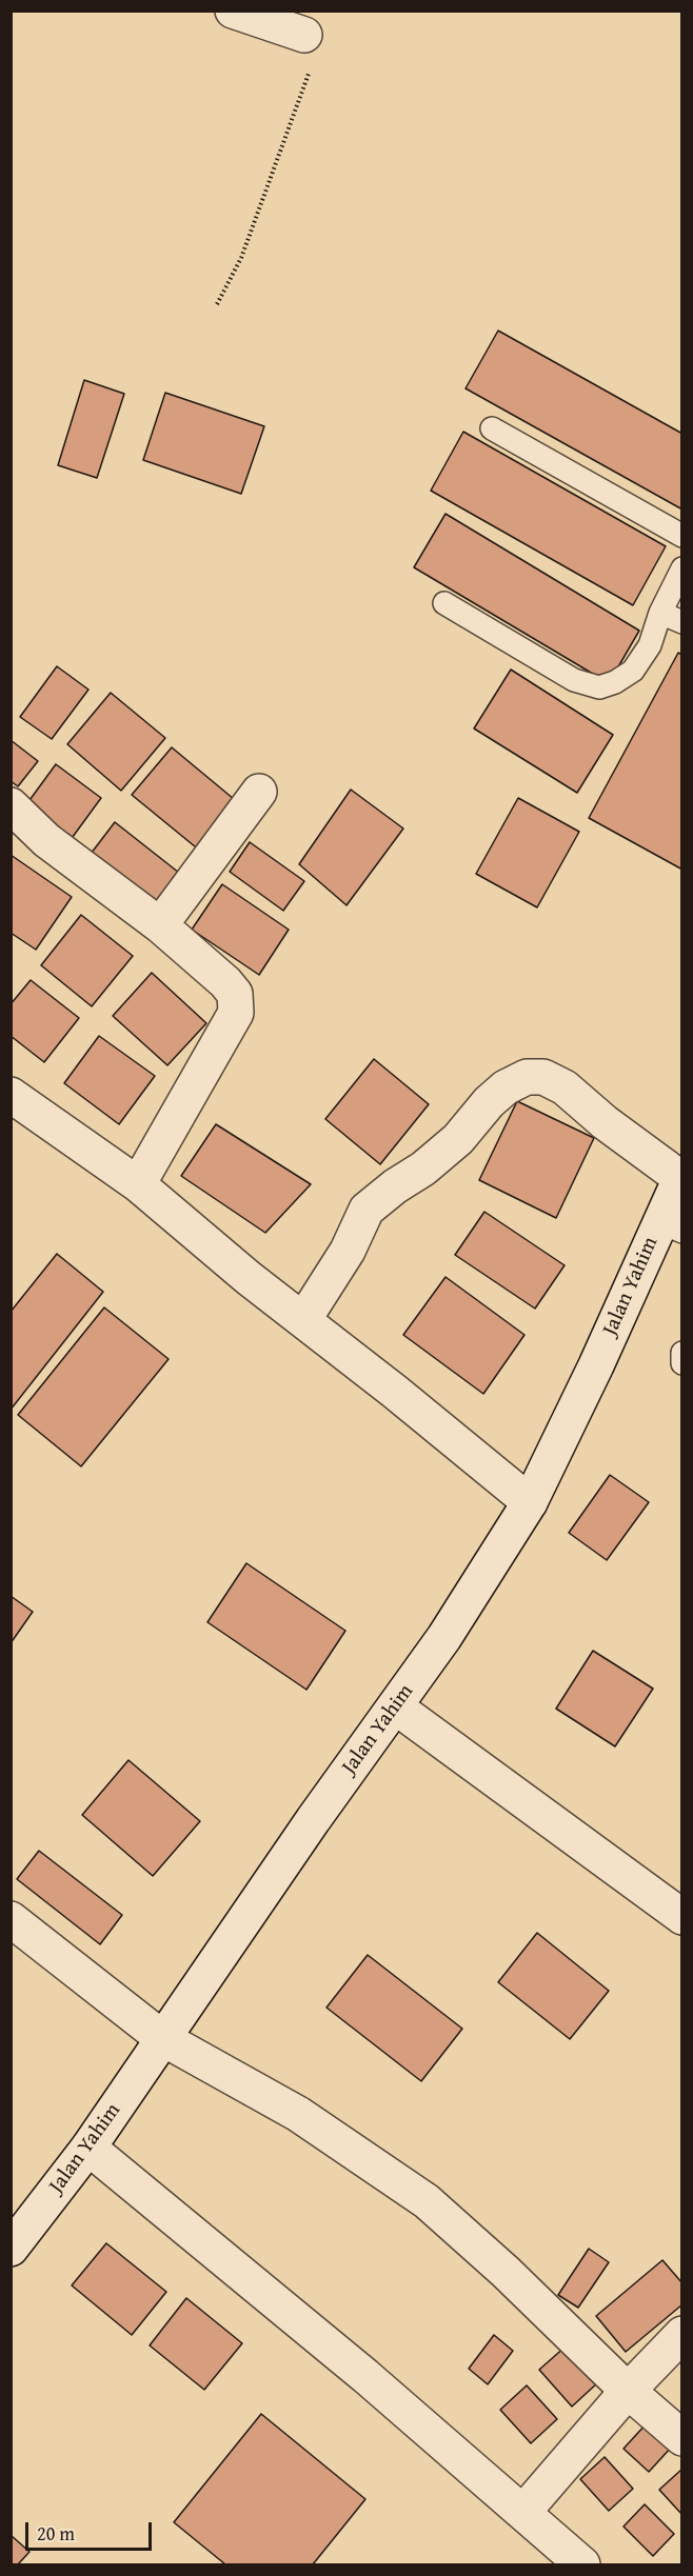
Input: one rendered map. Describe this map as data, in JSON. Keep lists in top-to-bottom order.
{
  "streets": {
    "street": ["Jalan Yahim"]
  },
  "scale_bar": "20 m"
}
